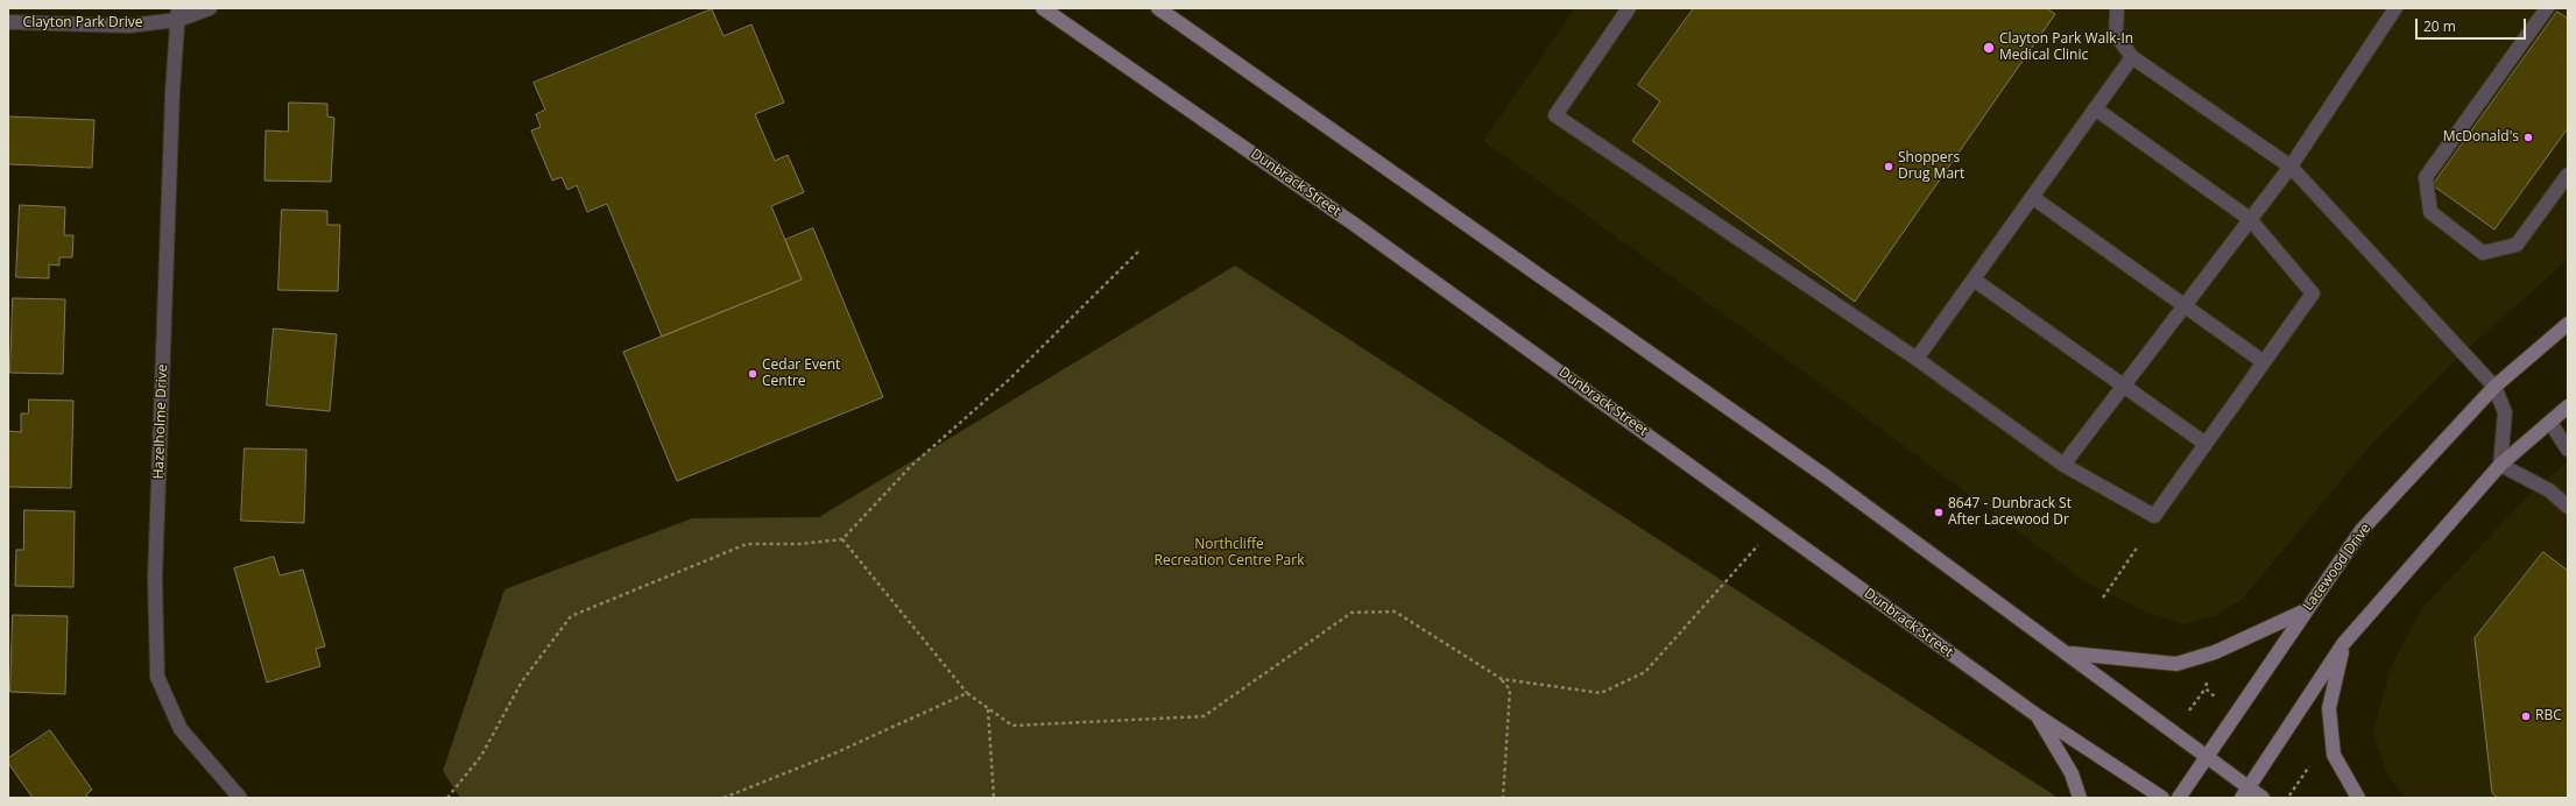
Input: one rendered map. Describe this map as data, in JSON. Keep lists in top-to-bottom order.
{
  "streets": {
    "main road": ["Dunbrack Street", "Lacewood Drive"],
    "street": ["Clayton Park Drive", "Hazelholme Drive"]
  },
  "crossings": [
    ["Clayton Park Drive", "Hazelholme Drive"]
  ],
  "parks": ["Northcliffe Recreation Centre Park"],
  "places": [
    "Clayton Park Walk-In Medical Clinic",
    "McDonald's",
    "Shoppers Drug Mart",
    "Cedar Event Centre",
    "8647 - Dunbrack St After Lacewood Dr",
    "RBC"
  ],
  "scale_bar": "20 m"
}
